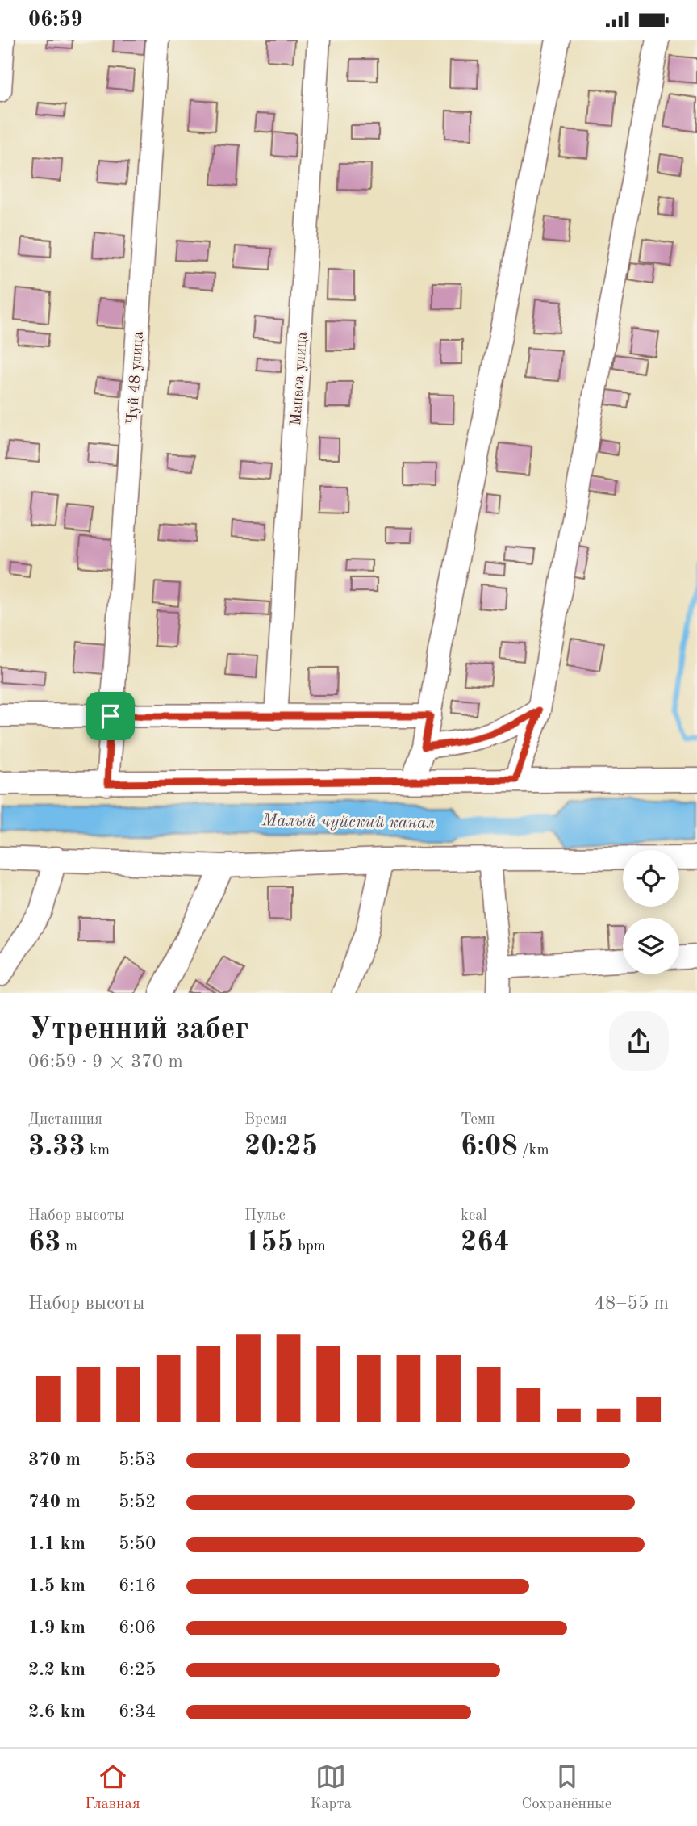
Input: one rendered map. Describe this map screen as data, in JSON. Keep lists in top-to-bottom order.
{
  "streets": {
    "street": ["Чуй 48 улица", "Манаса улица"]
  },
  "water": ["Малый чуйский канал"],
  "page": {
    "status": "06:59",
    "heading": ["Утренний забег", "06:59 · 9 × 370 m"],
    "stats": [
      ["Дистанция", "3.33 km"],
      ["Время", "20:25"],
      ["Темп", "6:08 /km"],
      ["Набор высоты", "63 m"],
      ["Пульс", "155 bpm"],
      ["kcal", "264"]
    ],
    "chart": ["Набор высоты", "48–55 m"],
    "list": [
      {
        "name": "370 m",
        "note": "5:53"
      },
      {
        "name": "740 m",
        "note": "5:52"
      },
      {
        "name": "1.1 km",
        "note": "5:50"
      },
      {
        "name": "1.5 km",
        "note": "6:16"
      },
      {
        "name": "1.9 km",
        "note": "6:06"
      },
      {
        "name": "2.2 km",
        "note": "6:25"
      },
      {
        "name": "2.6 km",
        "note": "6:34"
      }
    ],
    "tabs": ["Главная", "Карта", "Сохранённые"]
  }
}
